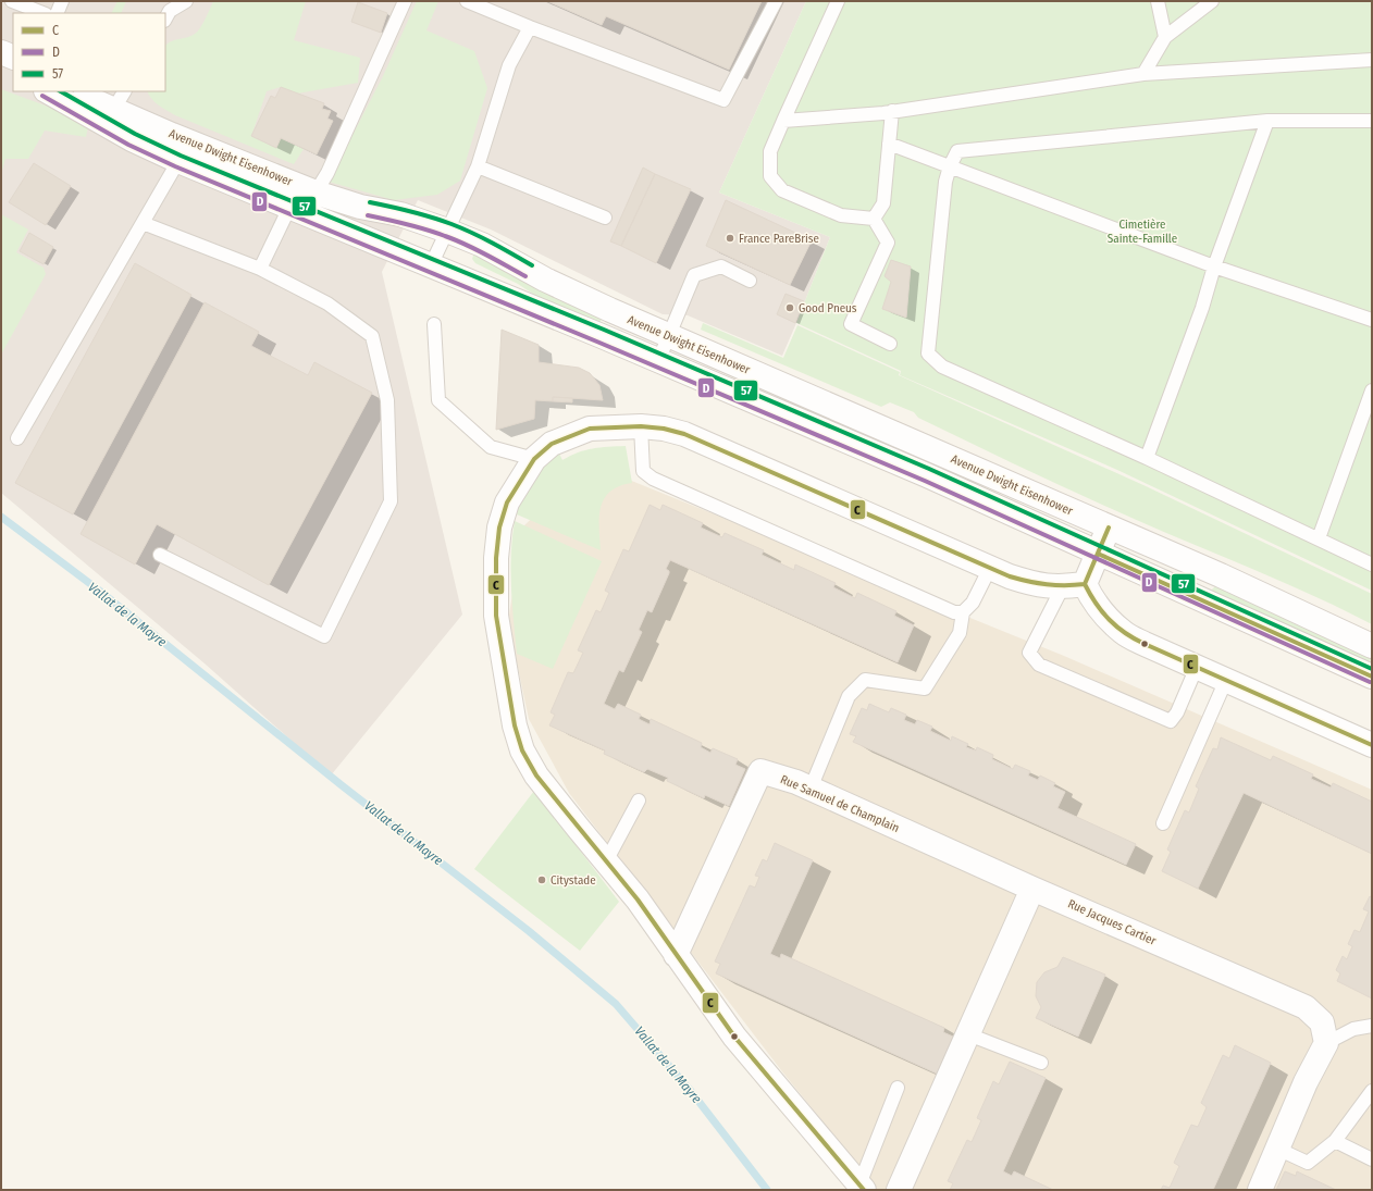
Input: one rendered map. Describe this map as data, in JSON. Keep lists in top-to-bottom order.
{
  "streets": {
    "street": ["Avenue Dwight Eisenhower", "Rue Samuel de Champlain", "Rue Jacques Cartier"]
  },
  "crossings": [
    ["Rue Samuel de Champlain", "Rue Jacques Cartier"]
  ],
  "water": ["Vallat de la Mayre"],
  "parks": ["Cimetière Sainte-Famille"],
  "places": ["France PareBrise", "Good Pneus", "Citystade"],
  "lines": ["transit line 57", "transit line D", "transit line C"],
  "legend": ["C", "D", "57"]
}
